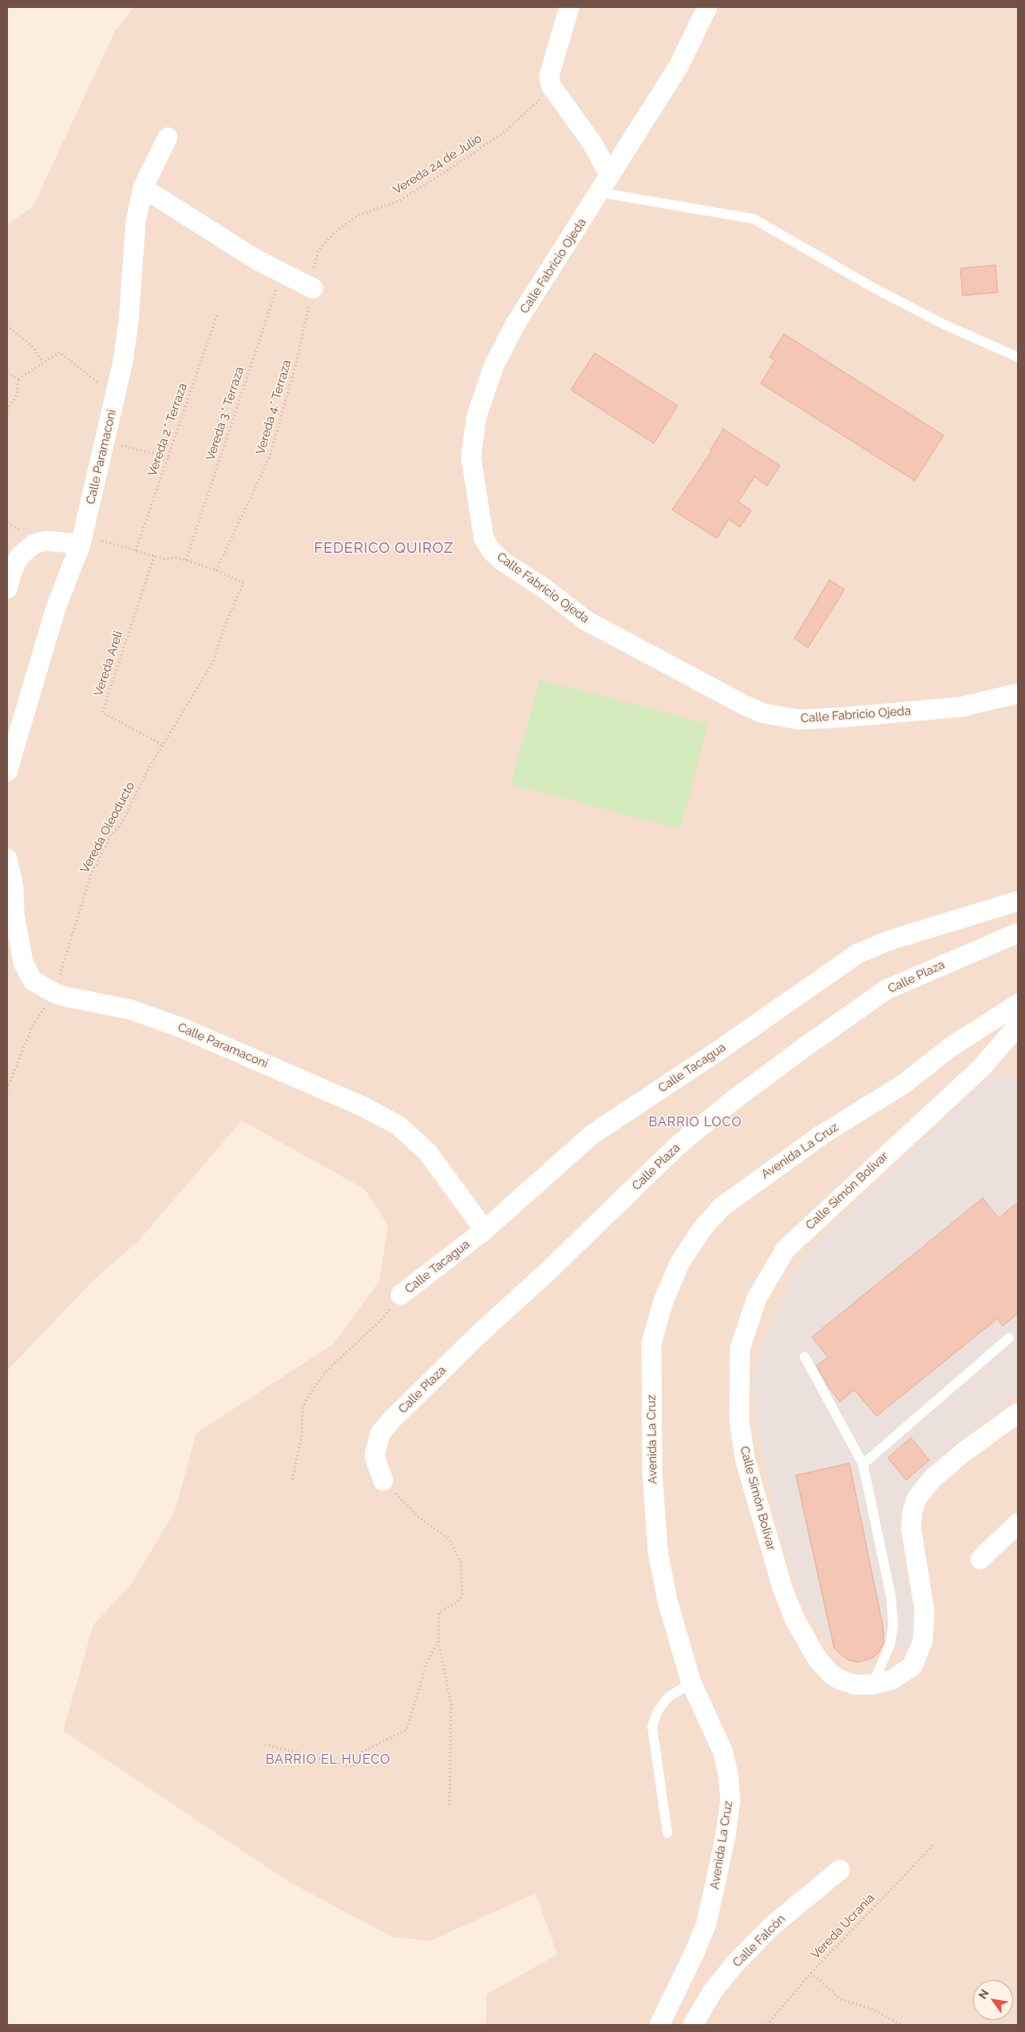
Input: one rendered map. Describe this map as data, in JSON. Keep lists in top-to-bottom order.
{
  "streets": {
    "street": [
      "Calle Fabricio Ojeda",
      "Calle Paramaconi",
      "Calle Plaza",
      "Calle Tacagua",
      "Avenida La Cruz",
      "Calle Simón Bolívar",
      "Calle Falcón"
    ],
    "path": [
      "Vereda 24 de Julio",
      "Vereda 4.° Terraza",
      "Vereda 3.° Terraza",
      "Vereda 2.° Terraza",
      "Vereda Areli",
      "Vereda Oleoducto",
      "Vereda Ucrania"
    ]
  },
  "crossings": [
    ["Vereda 24 de Julio", "Vereda 4.° Terraza"],
    ["Vereda 4.° Terraza", "Vereda Oleoducto"],
    ["Calle Paramaconi", "Vereda Oleoducto"],
    ["Calle Paramaconi", "Calle Tacagua"],
    ["Vereda Areli", "Vereda Oleoducto"]
  ],
  "districts": ["FEDERICO QUIROZ", "BARRIO LOCO", "BARRIO EL HUECO"],
  "north": "top left"
}
